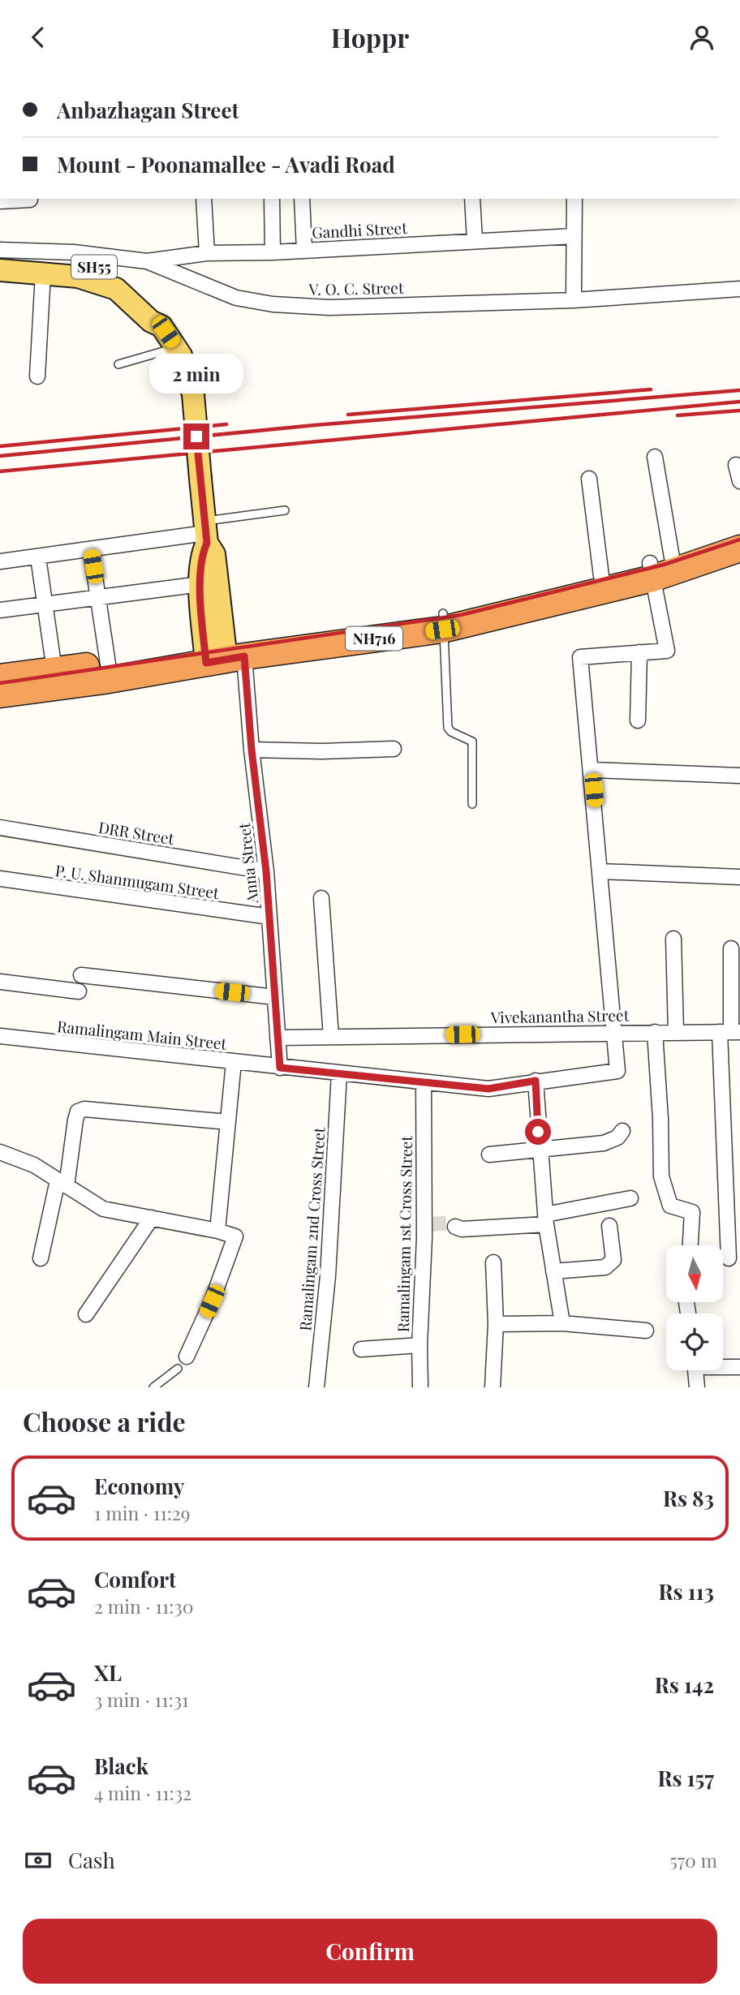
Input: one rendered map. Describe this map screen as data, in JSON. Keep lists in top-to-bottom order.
{
  "streets": {
    "highway": ["NH716"],
    "main road": ["SH55"],
    "street": [
      "Gandhi Street",
      "V. O. C. Street",
      "DRR Street",
      "Anna Street",
      "P. U. Shanmugam Street",
      "Vivekanantha Street",
      "Ramalingam Main Street",
      "Ramalingam 2nd Cross Street",
      "Ramalingam 1st Cross Street"
    ]
  },
  "crossings": [
    ["Gandhi Street", "V. O. C. Street"],
    ["NH716", "Anna Street"],
    ["DRR Street", "Anna Street"],
    ["Anna Street", "P. U. Shanmugam Street"],
    ["Anna Street", "Vivekanantha Street"],
    ["Anna Street", "Ramalingam Main Street"]
  ],
  "north": "bottom",
  "page": {
    "header": "Hoppr",
    "banner": ["Anbazhagan Street", "Mount - Poonamallee - Avadi Road"],
    "bubble": "2 min",
    "heading": "Choose a ride",
    "list": [
      {
        "name": "Economy",
        "note": "1 min · 11:29",
        "value": "Rs 83"
      },
      {
        "name": "Comfort",
        "note": "2 min · 11:30",
        "value": "Rs 113"
      },
      {
        "name": "XL",
        "note": "3 min · 11:31",
        "value": "Rs 142"
      },
      {
        "name": "Black",
        "note": "4 min · 11:32",
        "value": "Rs 157"
      }
    ],
    "pay": ["Cash", "570 m"],
    "buttons": "Confirm"
  }
}
